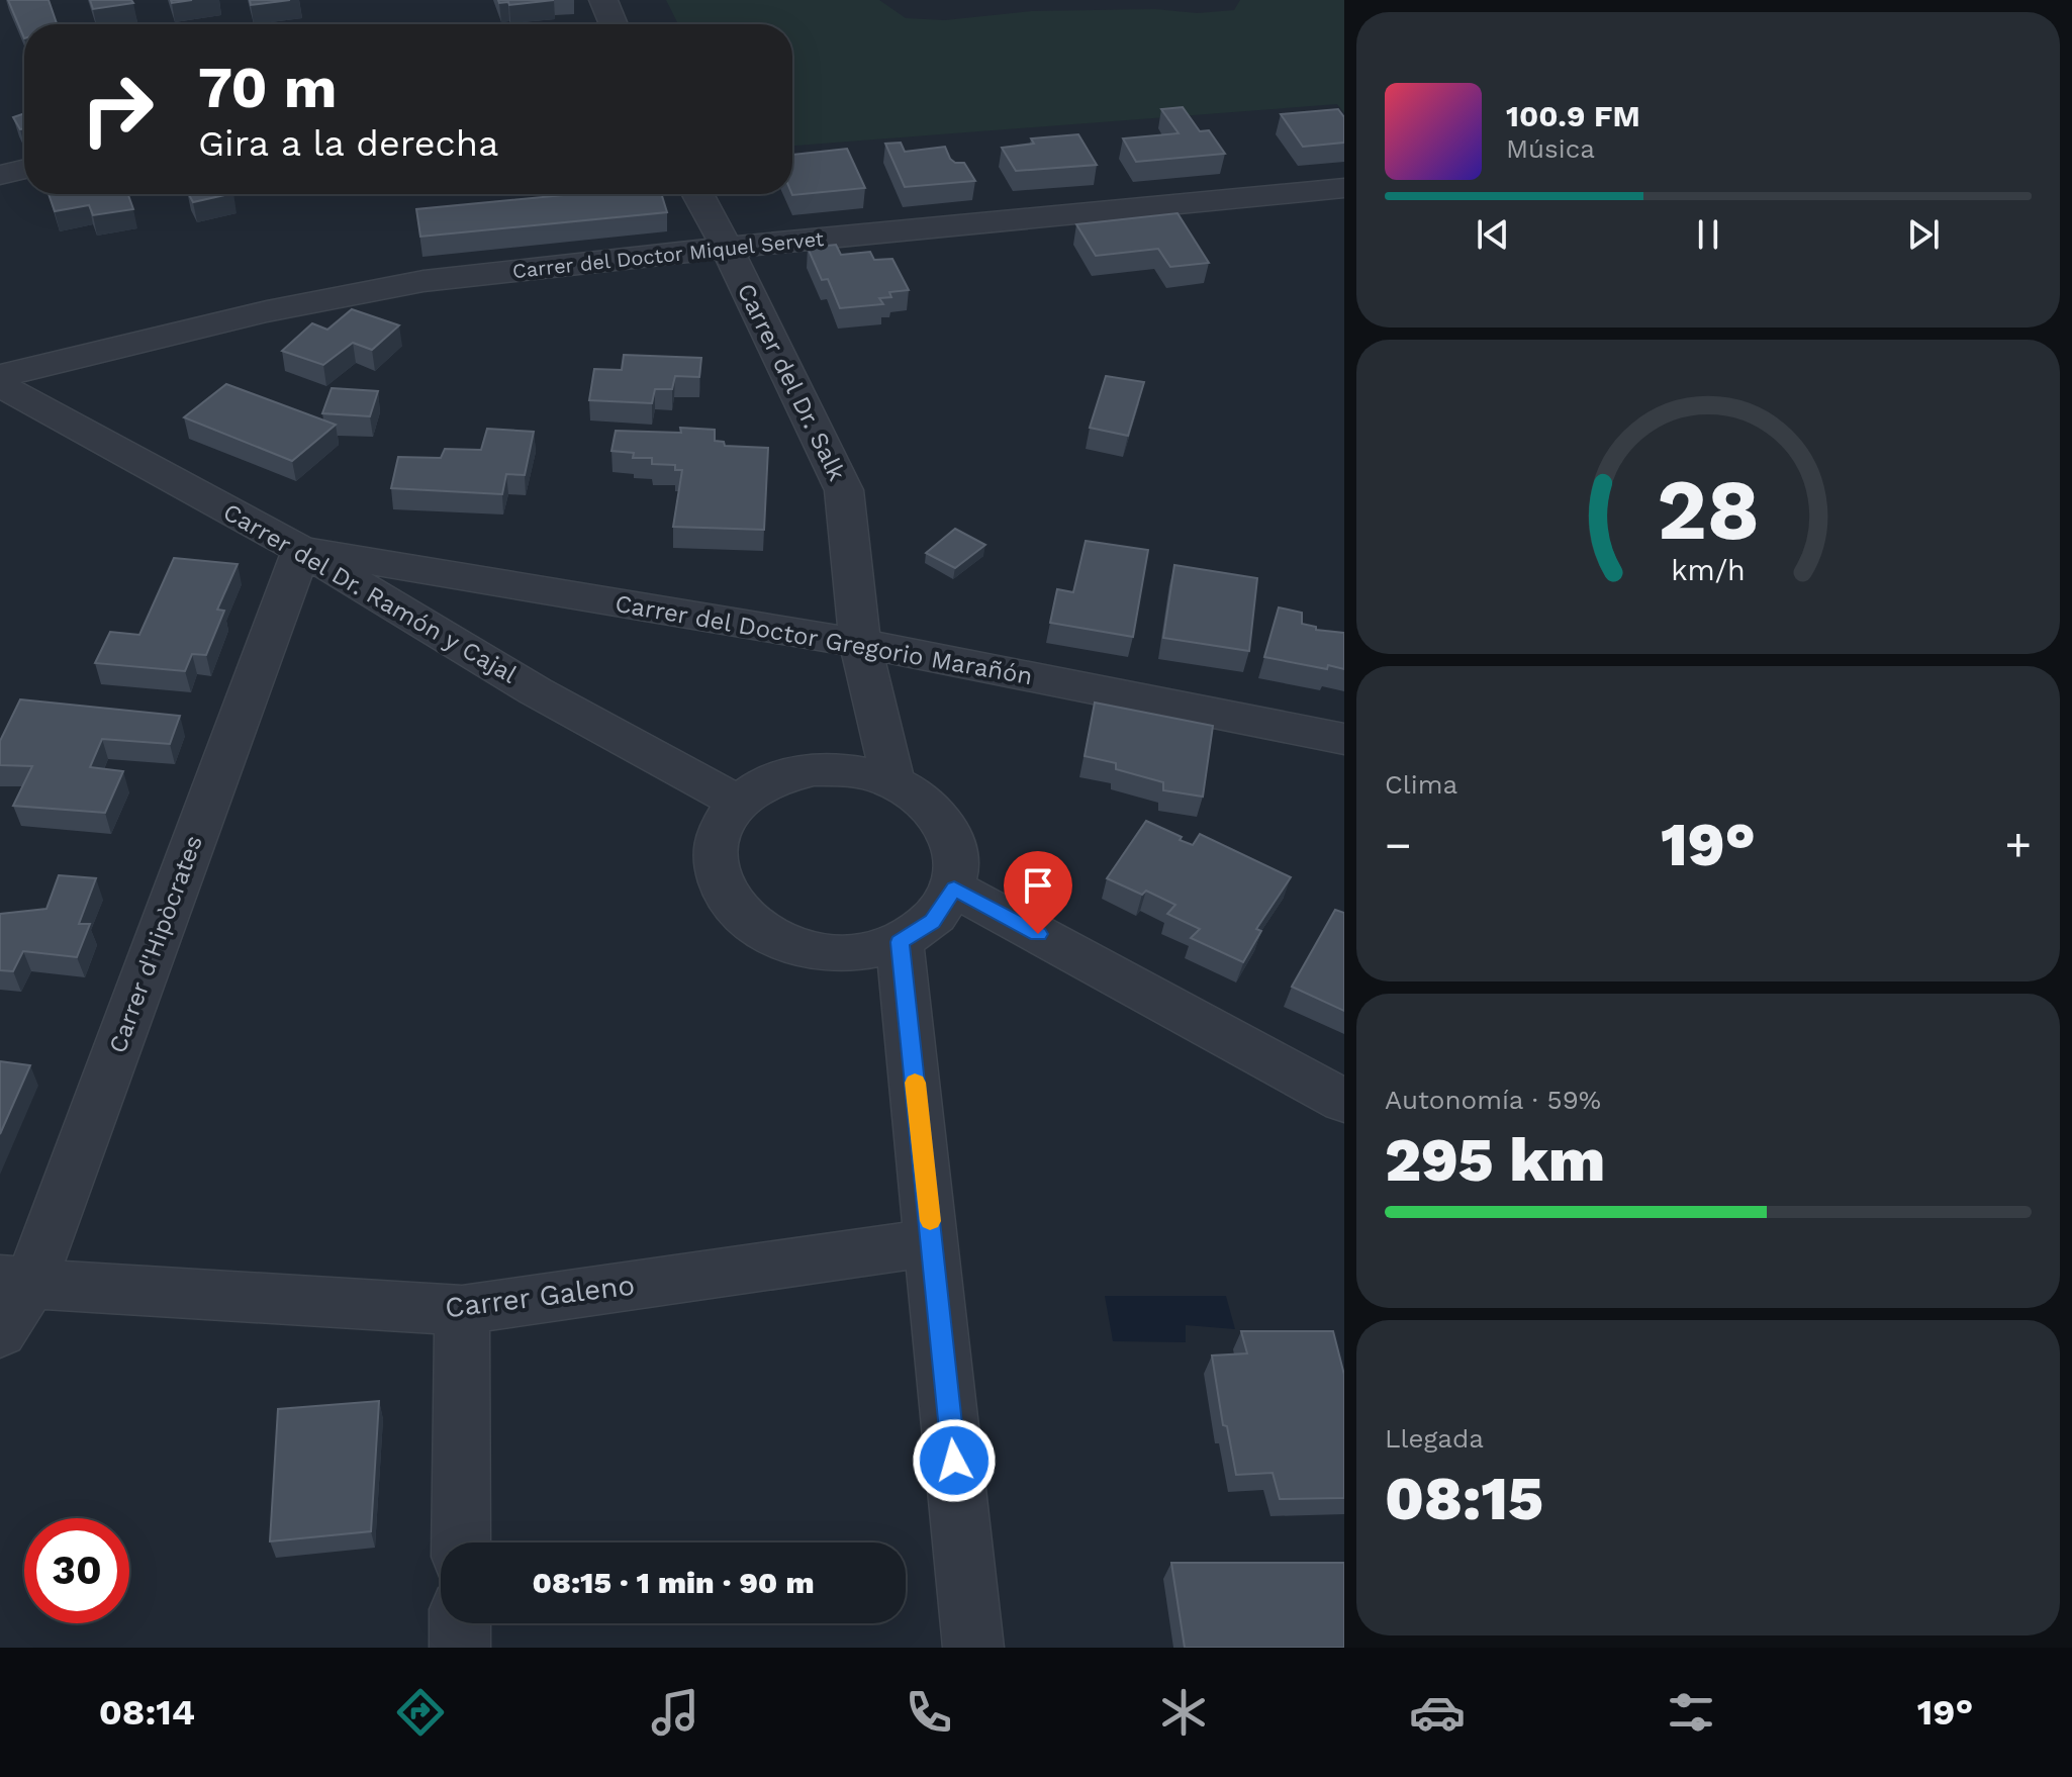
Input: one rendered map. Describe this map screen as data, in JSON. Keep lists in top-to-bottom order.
{
  "streets": {
    "street": [
      "Carrer del Doctor Miquel Servet",
      "Carrer del Dr. Salk",
      "Carrer del Dr. Ramón y Cajal",
      "Carrer del Doctor Gregorio Marañón",
      "Carrer d'Hipòcrates",
      "Carrer Galeno"
    ]
  },
  "crossings": [
    ["Carrer del Doctor Miquel Servet", "Carrer del Dr. Salk"],
    ["Carrer del Dr. Salk", "Carrer del Dr. Ramón y Cajal"],
    ["Carrer del Dr. Salk", "Carrer del Doctor Gregorio Marañón"],
    ["Carrer del Dr. Ramón y Cajal", "Carrer del Doctor Gregorio Marañón"],
    ["Carrer del Dr. Ramón y Cajal", "Carrer d'Hipòcrates"],
    ["Carrer del Doctor Gregorio Marañón", "Carrer d'Hipòcrates"],
    ["Carrer d'Hipòcrates", "Carrer Galeno"]
  ],
  "page": {
    "turn": ["70 m", "Gira a la derecha"],
    "song": ["100.9 FM", "Música"],
    "tile": [
      "Clima",
      ["Autonomía · 59%", "295 km"],
      ["Llegada", "08:15"]
    ],
    "heat": ["−", "19°", "+"],
    "limit": "30",
    "trip": "08:15 · 1 min · 90 m",
    "tabs": ["08:14", "19°"],
    "gauge": ["28", "km/h"]
  }
}
